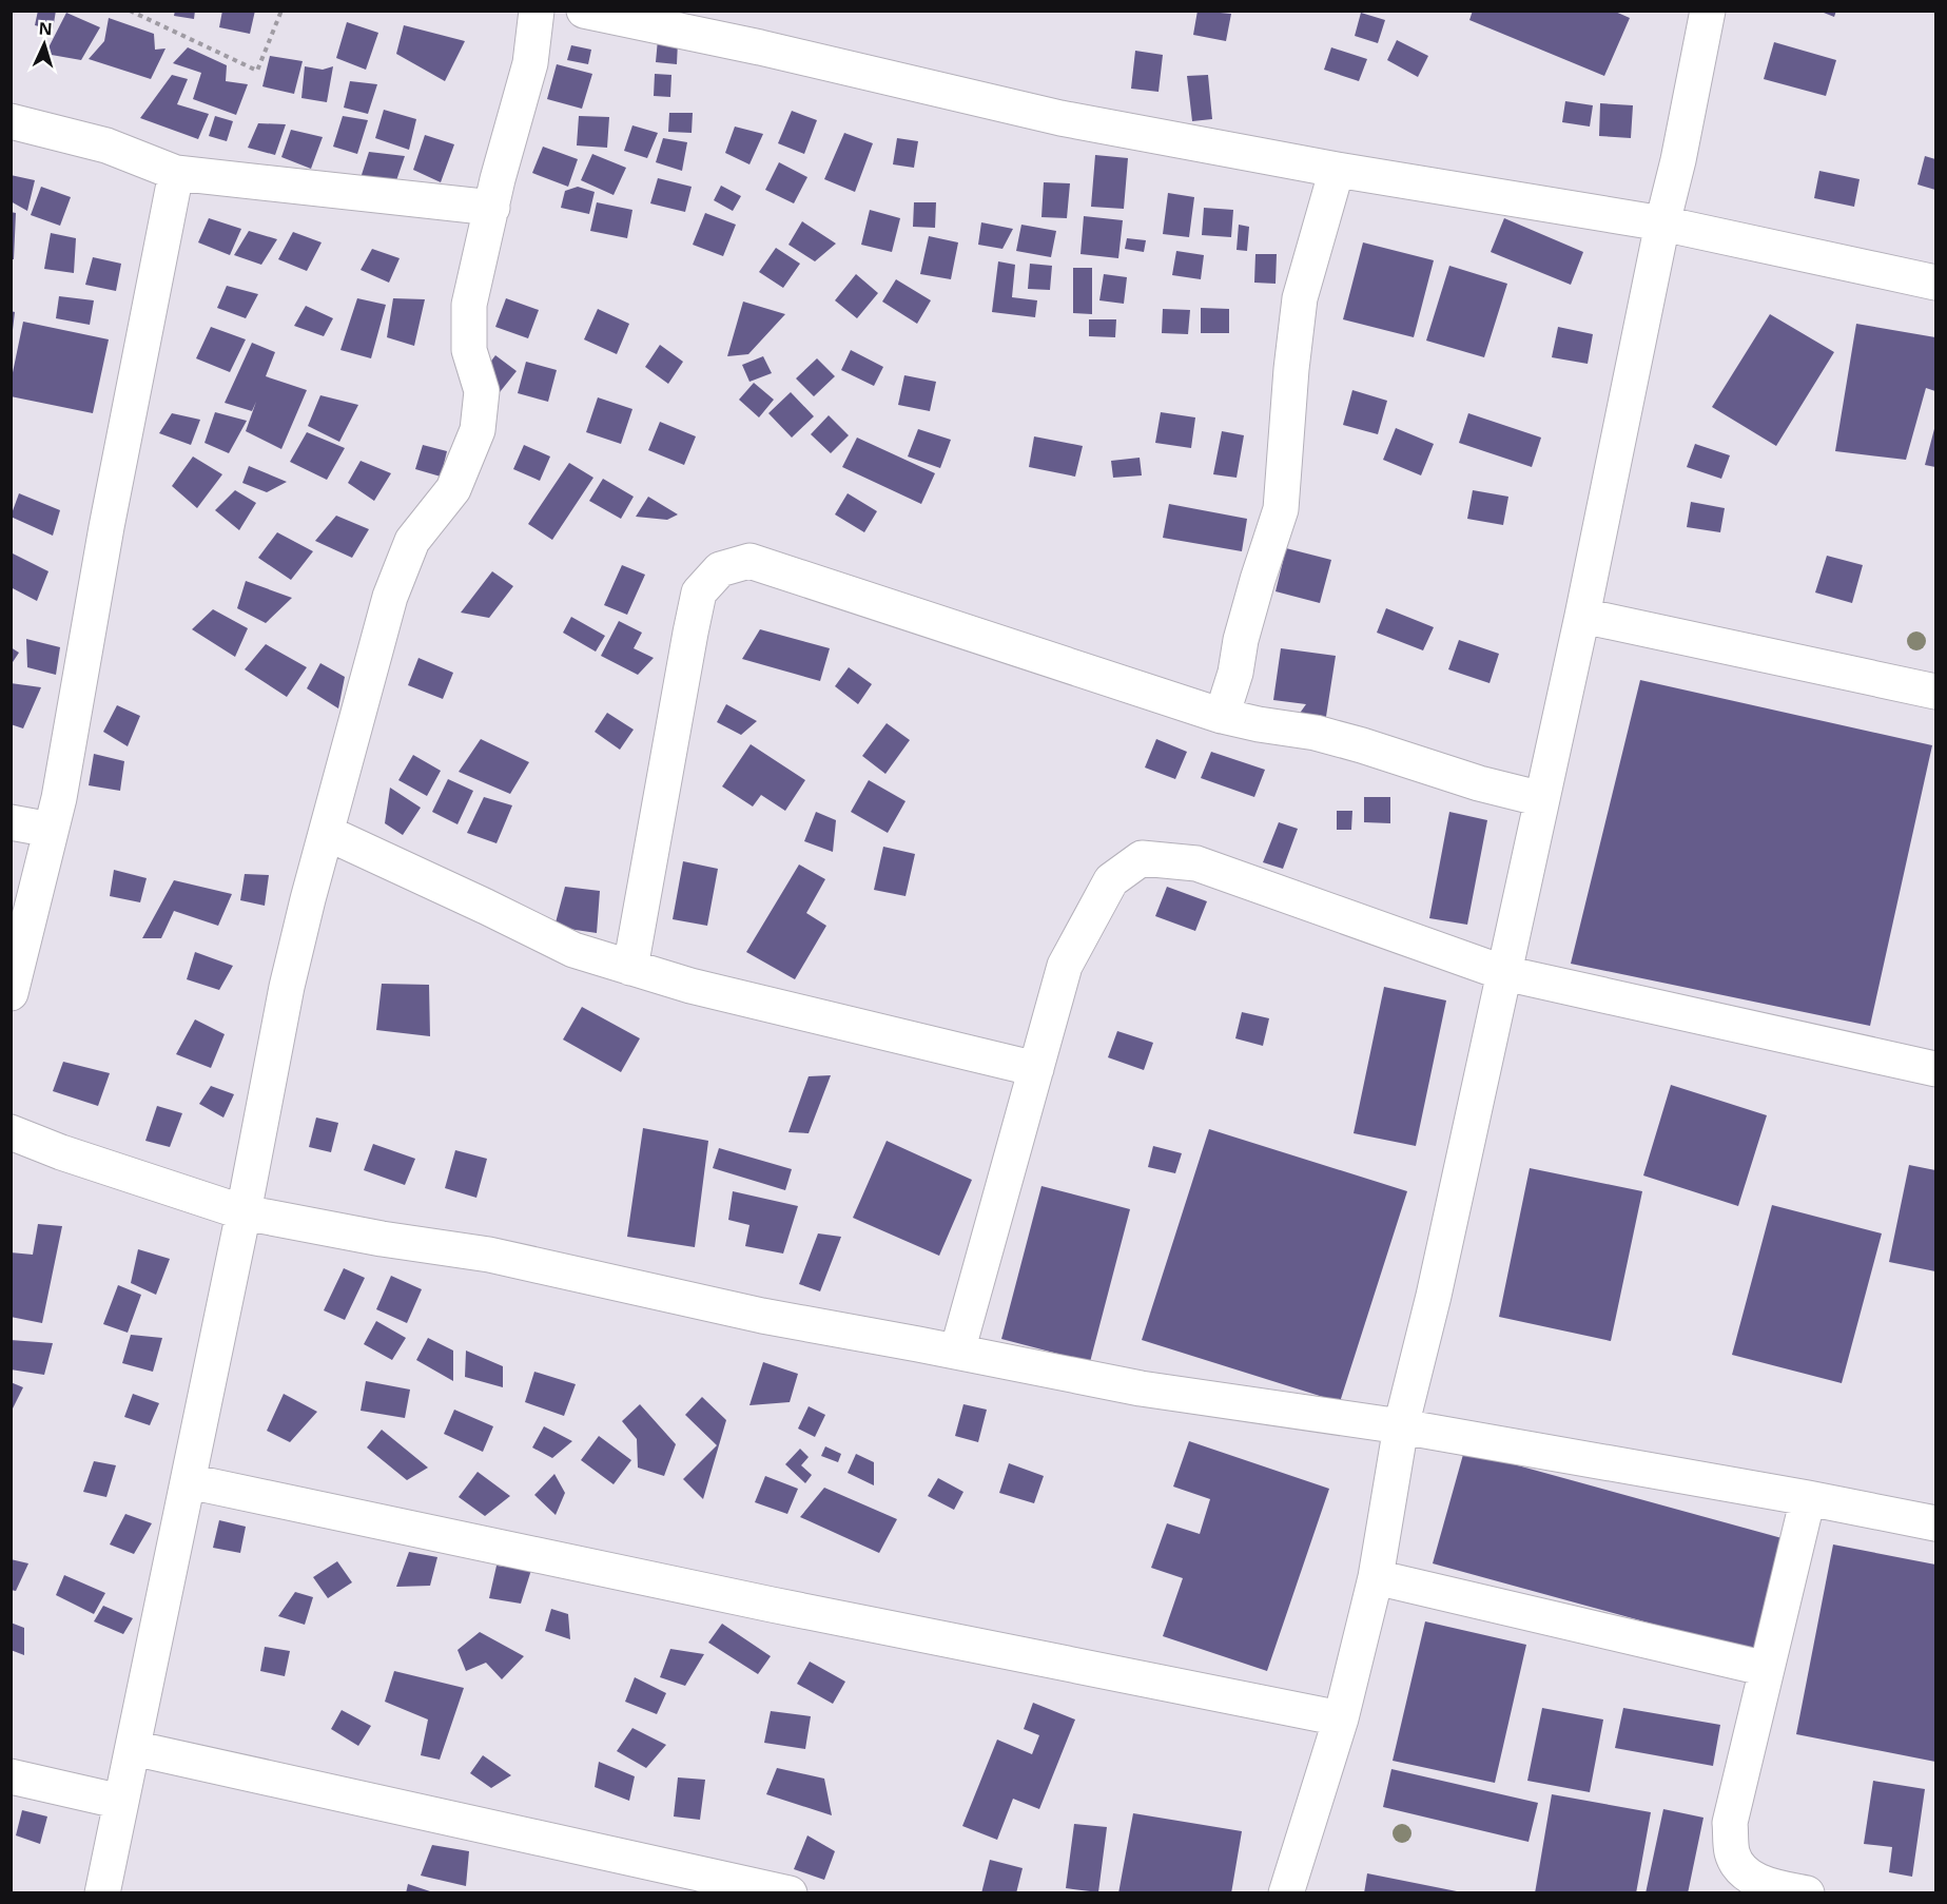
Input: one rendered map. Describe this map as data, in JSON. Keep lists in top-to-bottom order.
{
  "north": "top"
}
